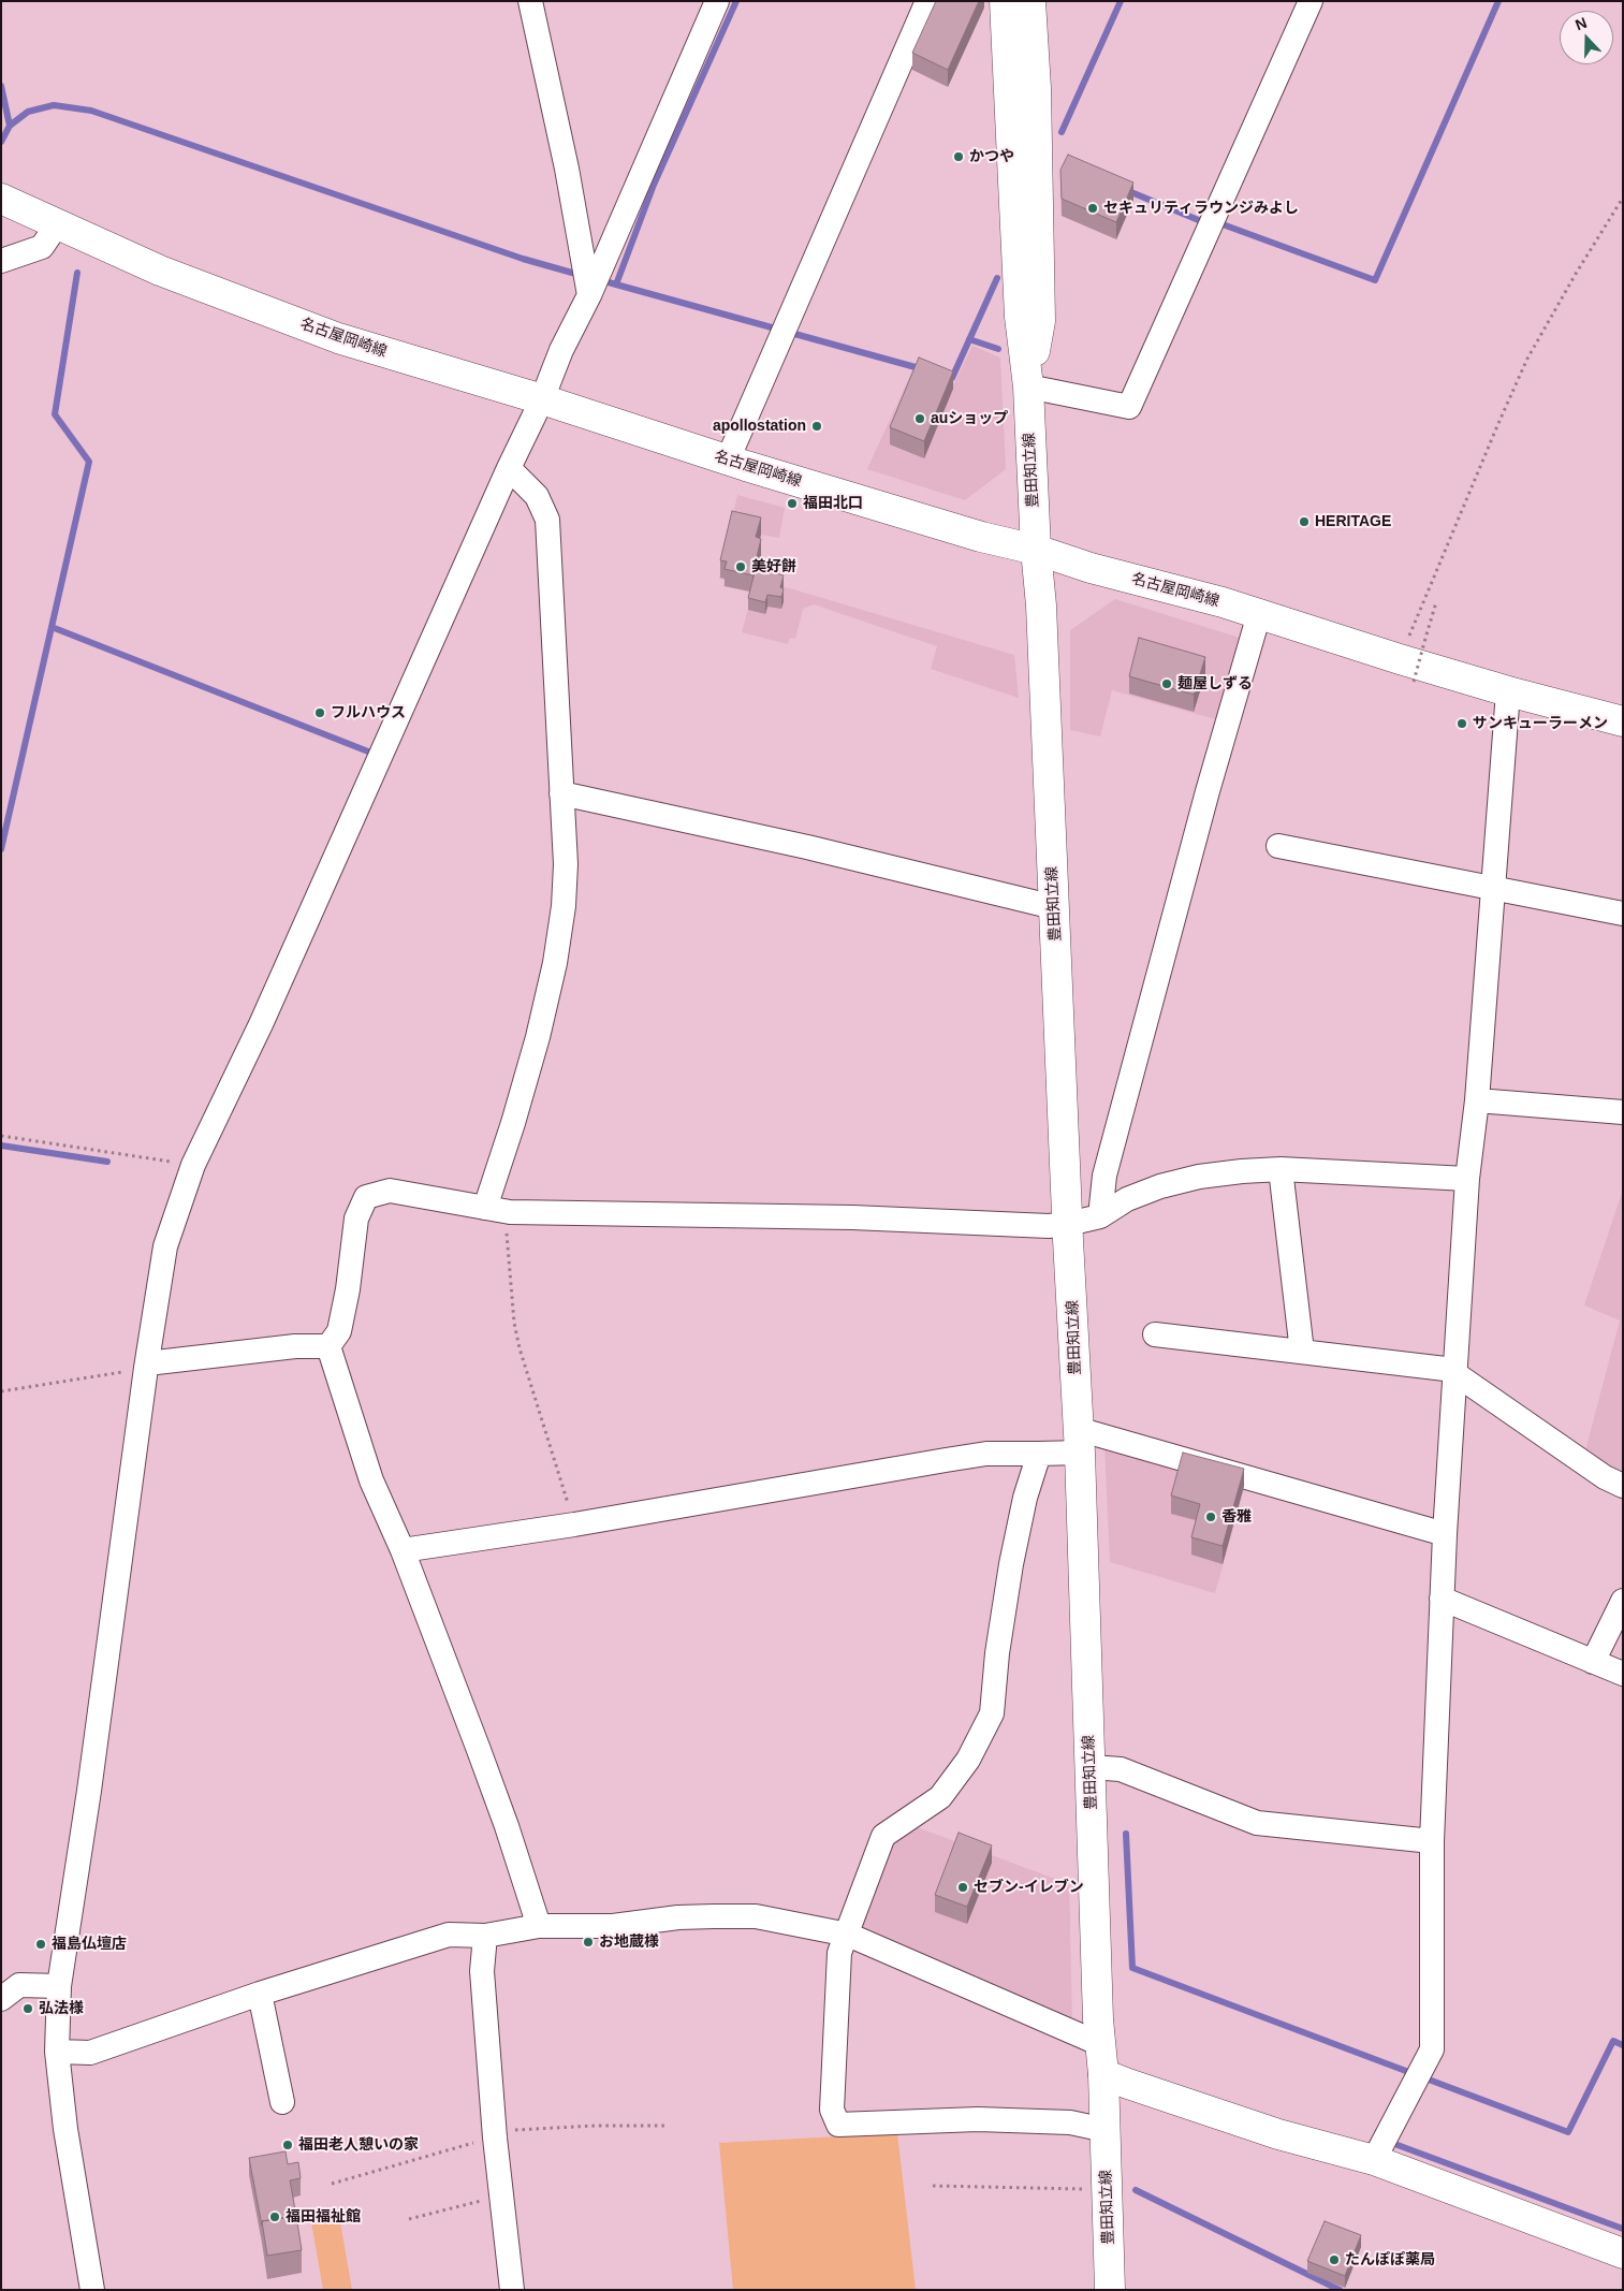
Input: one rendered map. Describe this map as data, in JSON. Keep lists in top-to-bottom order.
{
  "streets": {
    "main road": ["名古屋岡崎線", "豊田知立線"]
  },
  "crossings": [
    ["名古屋岡崎線", "豊田知立線"]
  ],
  "places": [
    "かつや",
    "セキュリティラウンジみよし",
    "auショップ",
    "apollostation",
    "福田北口",
    "HERITAGE",
    "美好餅",
    "麺屋しずる",
    "フルハウス",
    "サンキューラーメン",
    "香雅",
    "セブン-イレブン",
    "お地蔵様",
    "福島仏壇店",
    "弘法様",
    "福田老人憩いの家",
    "福田福祉館",
    "たんぽぽ薬局"
  ],
  "north": "top"
}
